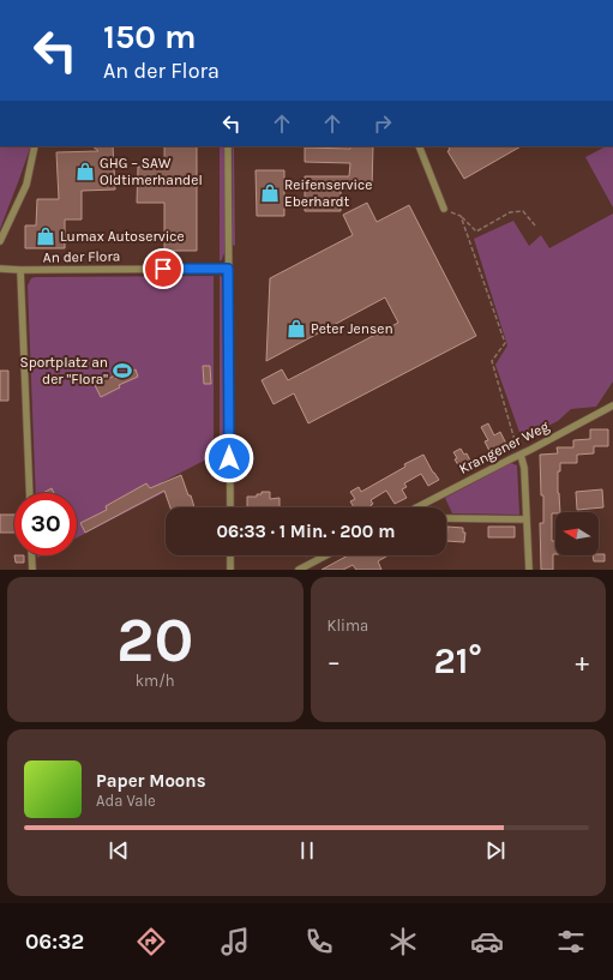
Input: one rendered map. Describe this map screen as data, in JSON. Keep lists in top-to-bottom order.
{
  "streets": {
    "street": ["An der Flora", "Krangener Weg"]
  },
  "places": {
    "shop": [
      "GHG – SAW Oldtimerhandel",
      "Reifenservice Eberhardt",
      "Lumax Autoservice",
      "Peter Jensen"
    ],
    "sports": ["Sportplatz an der \"Flora\""]
  },
  "north": "left",
  "page": {
    "turn": ["150 m", "An der Flora"],
    "limit": "30",
    "trip": "06:33 · 1 Min. · 200 m",
    "tile": [
      ["20", "km/h"],
      "Klima"
    ],
    "heat": ["−", "21°", "+"],
    "song": ["Paper Moons", "Ada Vale"],
    "tabs": "06:32"
  }
}
